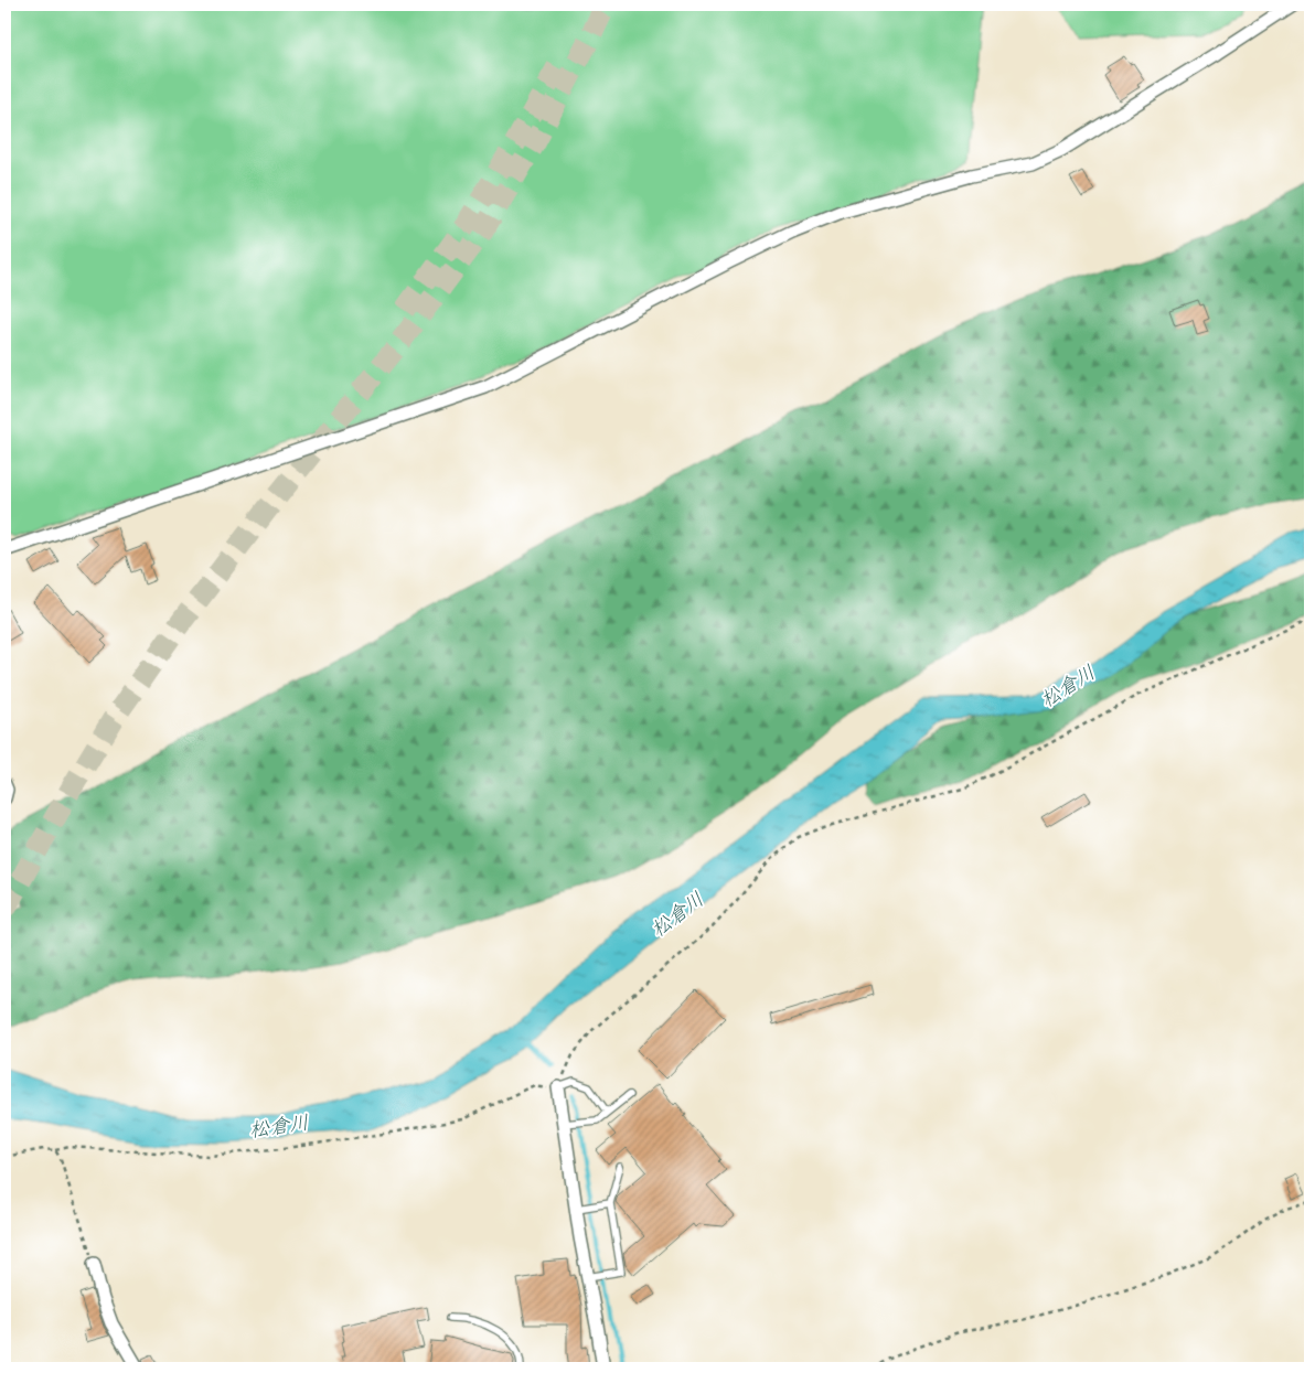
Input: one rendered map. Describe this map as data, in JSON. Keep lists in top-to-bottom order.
{
  "water": ["松倉川"]
}
